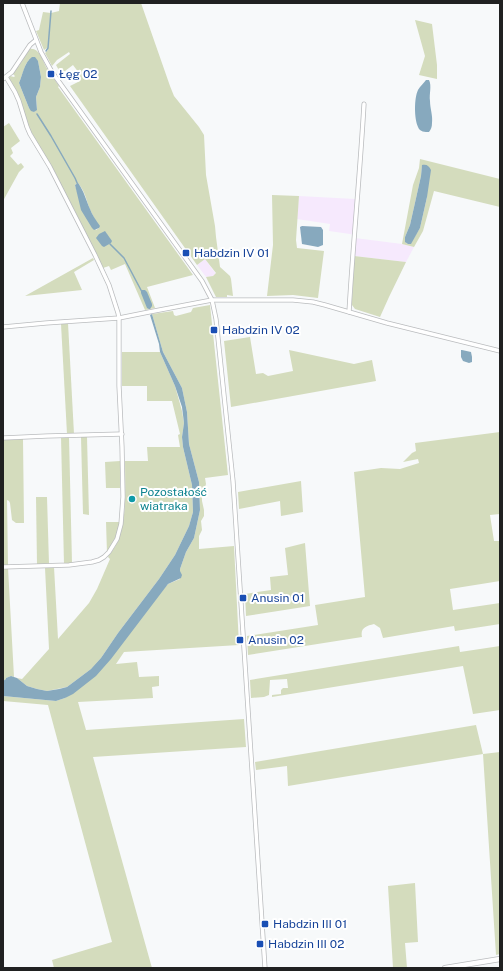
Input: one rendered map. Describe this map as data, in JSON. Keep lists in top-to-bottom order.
{
  "places": {
    "transit": [
      "Łęg 02",
      "Habdzin IV 01",
      "Habdzin IV 02",
      "Anusin 01",
      "Anusin 02",
      "Habdzin III 01",
      "Habdzin III 02"
    ],
    "other": ["Pozostałość wiatraka"]
  }
}
